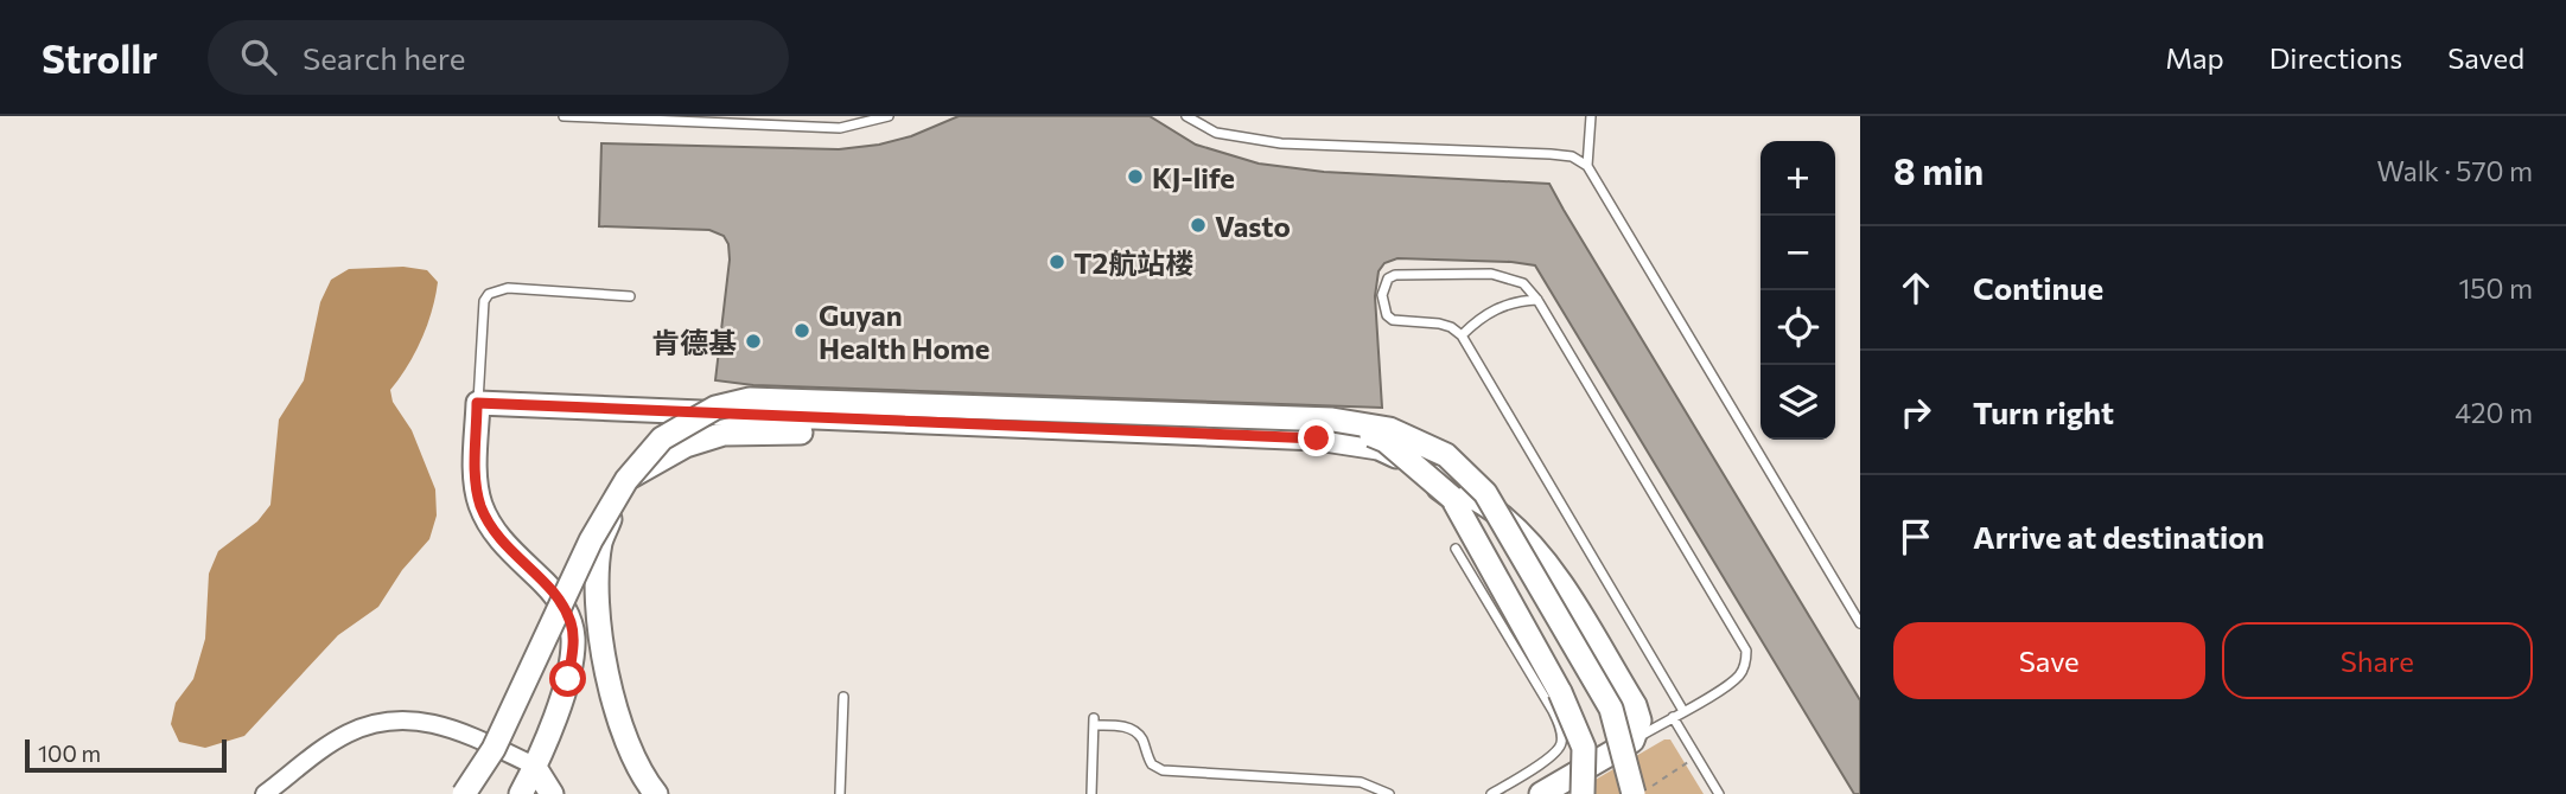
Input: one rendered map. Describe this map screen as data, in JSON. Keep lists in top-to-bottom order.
{
  "places": [
    "KJ-life",
    "Vasto",
    "T2航站楼",
    "Guyan Health Home",
    "肯德基"
  ],
  "scale_bar": "100 m",
  "page": {
    "header": "Strollr",
    "search": "Search here",
    "nav": ["Map", "Directions", "Saved"],
    "heading": ["8 min", "Walk · 570 m"],
    "map_buttons": ["+", "−"],
    "list": [
      ["Continue", "150 m"],
      ["Turn right", "420 m"],
      "Arrive at destination"
    ],
    "buttons": ["Save", "Share"],
    "scale": "100 m"
  }
}
